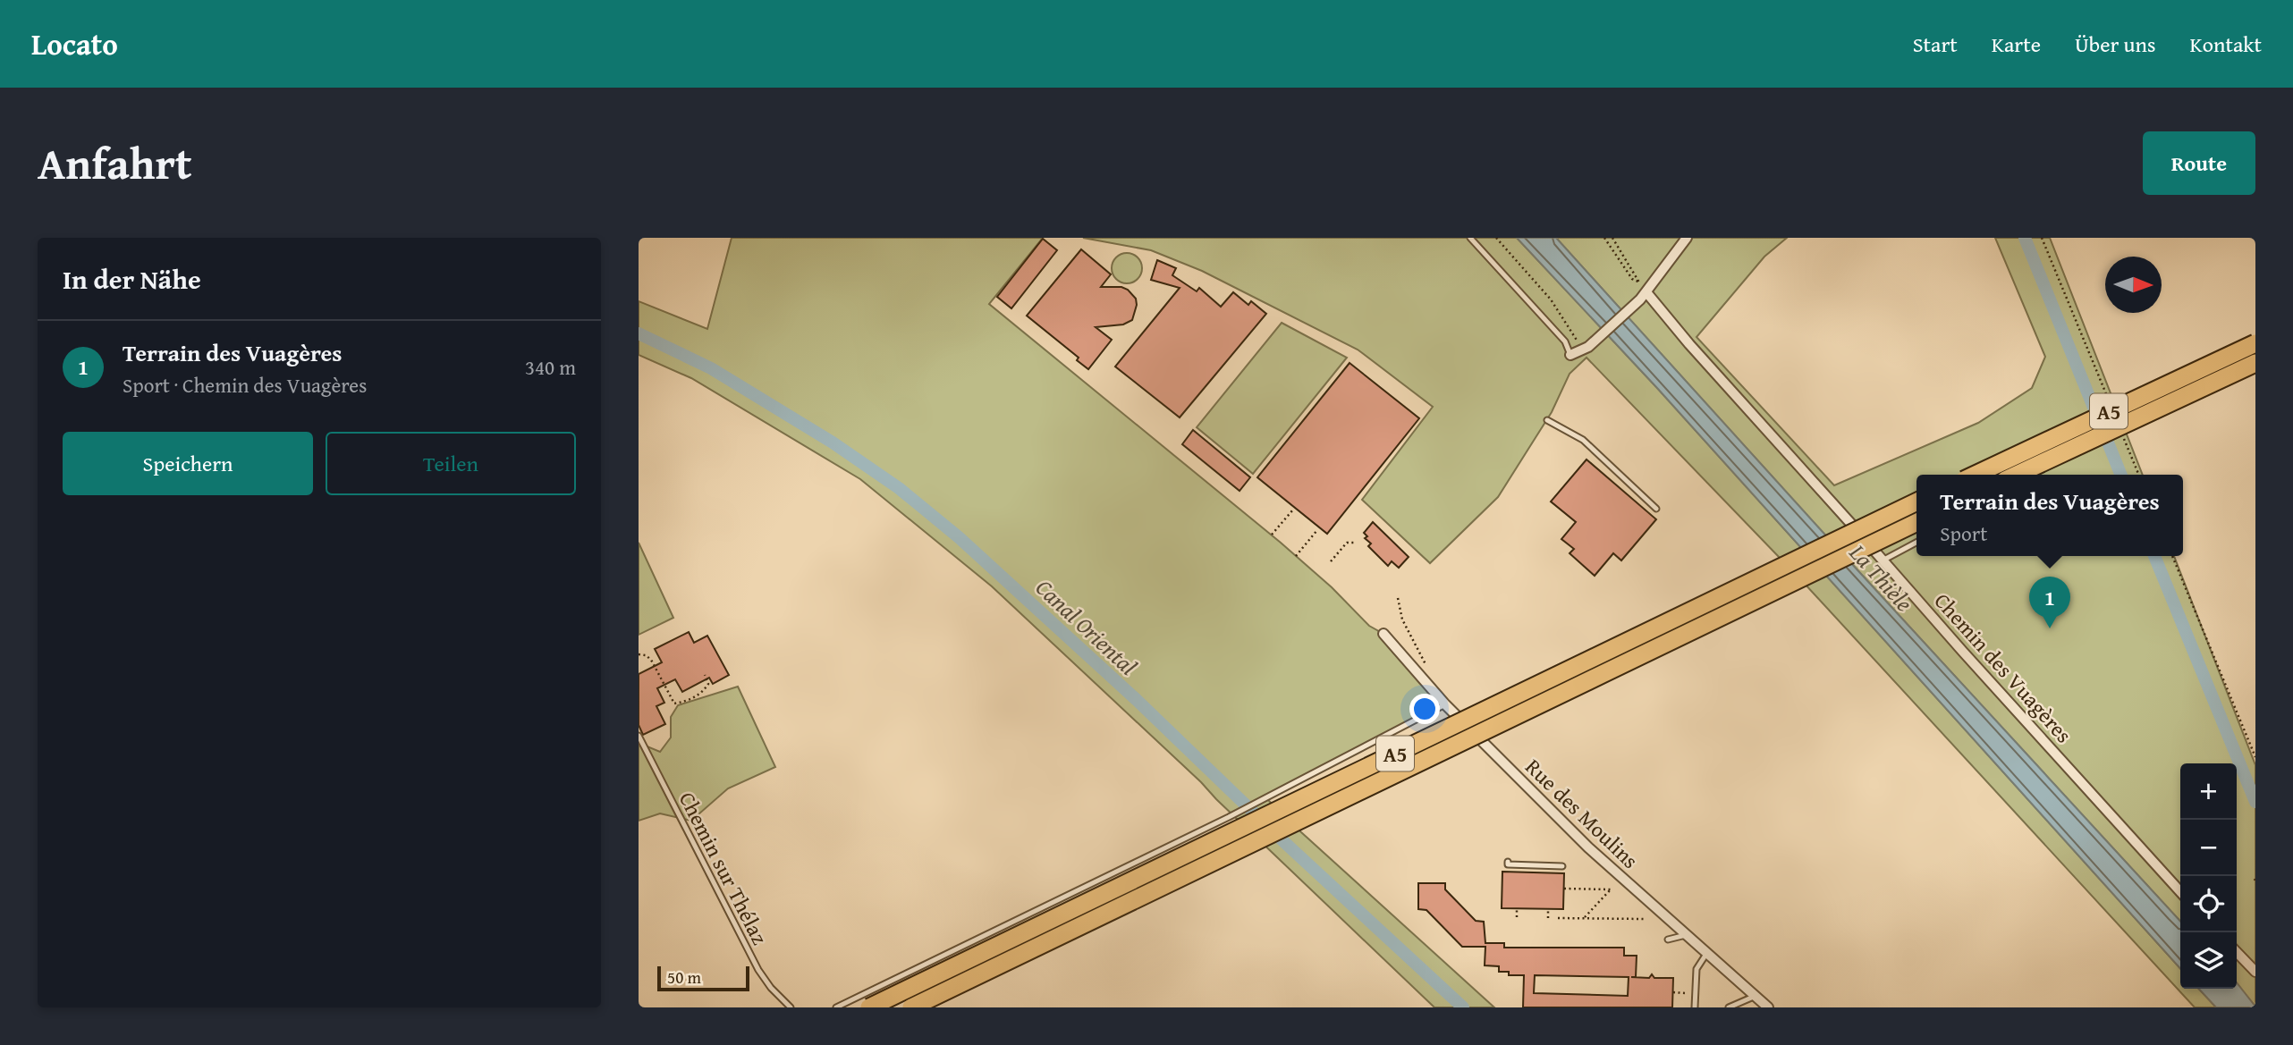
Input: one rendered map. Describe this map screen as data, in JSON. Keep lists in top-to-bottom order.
{
  "streets": {
    "highway": ["A5"],
    "street": ["Chemin des Vuagères", "Rue des Moulins"],
    "lane": ["Chemin sur Thélaz"]
  },
  "water": ["La Thièle", "Canal Oriental"],
  "scale_bar": "50 m",
  "north": "right",
  "page": {
    "header": "Locato",
    "nav": [
      "Start",
      "Karte",
      "Über uns",
      "Kontakt"
    ],
    "title": "Anfahrt",
    "buttons": [
      "Route",
      ["Speichern", "Teilen"]
    ],
    "heading": "In der Nähe",
    "list": [
      {
        "mark": "1",
        "name": "Terrain des Vuagères",
        "note": "Sport · Chemin des Vuagères",
        "value": "340 m"
      }
    ],
    "popup": ["Terrain des Vuagères", "Sport"],
    "pins": "1",
    "map_buttons": ["+", "−"],
    "scale": "50 m"
  }
}
